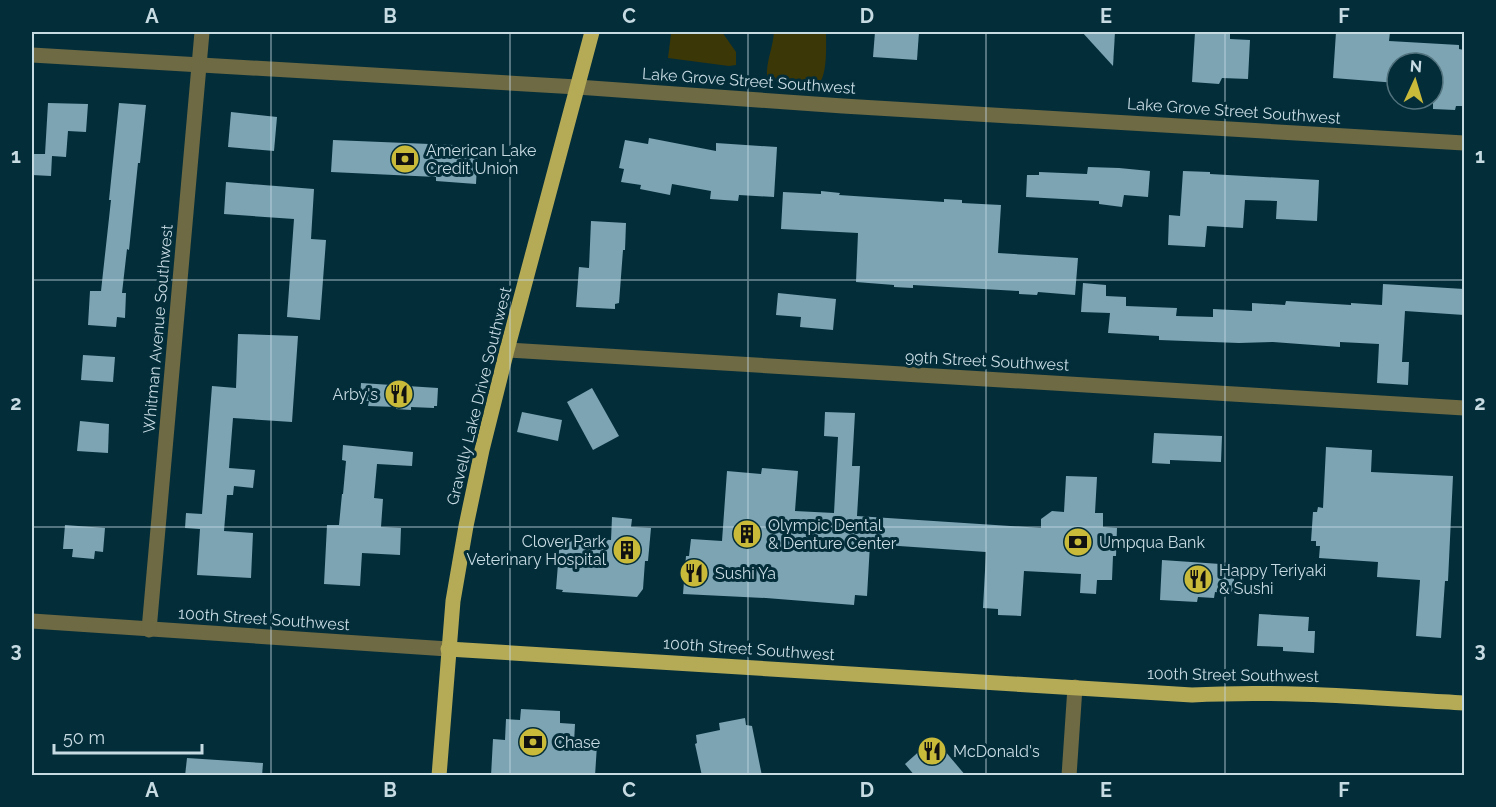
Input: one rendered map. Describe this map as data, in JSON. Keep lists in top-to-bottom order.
{
  "streets": {
    "main road": ["Gravelly Lake Drive Southwest", "100th Street Southwest"],
    "street": ["Lake Grove Street Southwest", "Whitman Avenue Southwest", "99th Street Southwest"]
  },
  "crossings": [
    ["Lake Grove Street Southwest", "Whitman Avenue Southwest"],
    ["Lake Grove Street Southwest", "Gravelly Lake Drive Southwest"],
    ["Whitman Avenue Southwest", "100th Street Southwest"],
    ["99th Street Southwest", "Gravelly Lake Drive Southwest"],
    ["Gravelly Lake Drive Southwest", "100th Street Southwest"]
  ],
  "places": {
    "bank": ["American Lake Credit Union", "Umpqua Bank", "Chase"],
    "restaurant": [
      "Arby's",
      "Sushi Ya",
      "Happy Teriyaki & Sushi",
      "McDonald's"
    ],
    "building": ["Olympic Dental & Denture Center", "Clover Park Veterinary Hospital"]
  },
  "scale_bar": "50 m",
  "north": "top",
  "grid": {
    "columns": [
      "A",
      "B",
      "C",
      "D",
      "E",
      "F"
    ],
    "rows": ["1", "2", "3"]
  }
}
